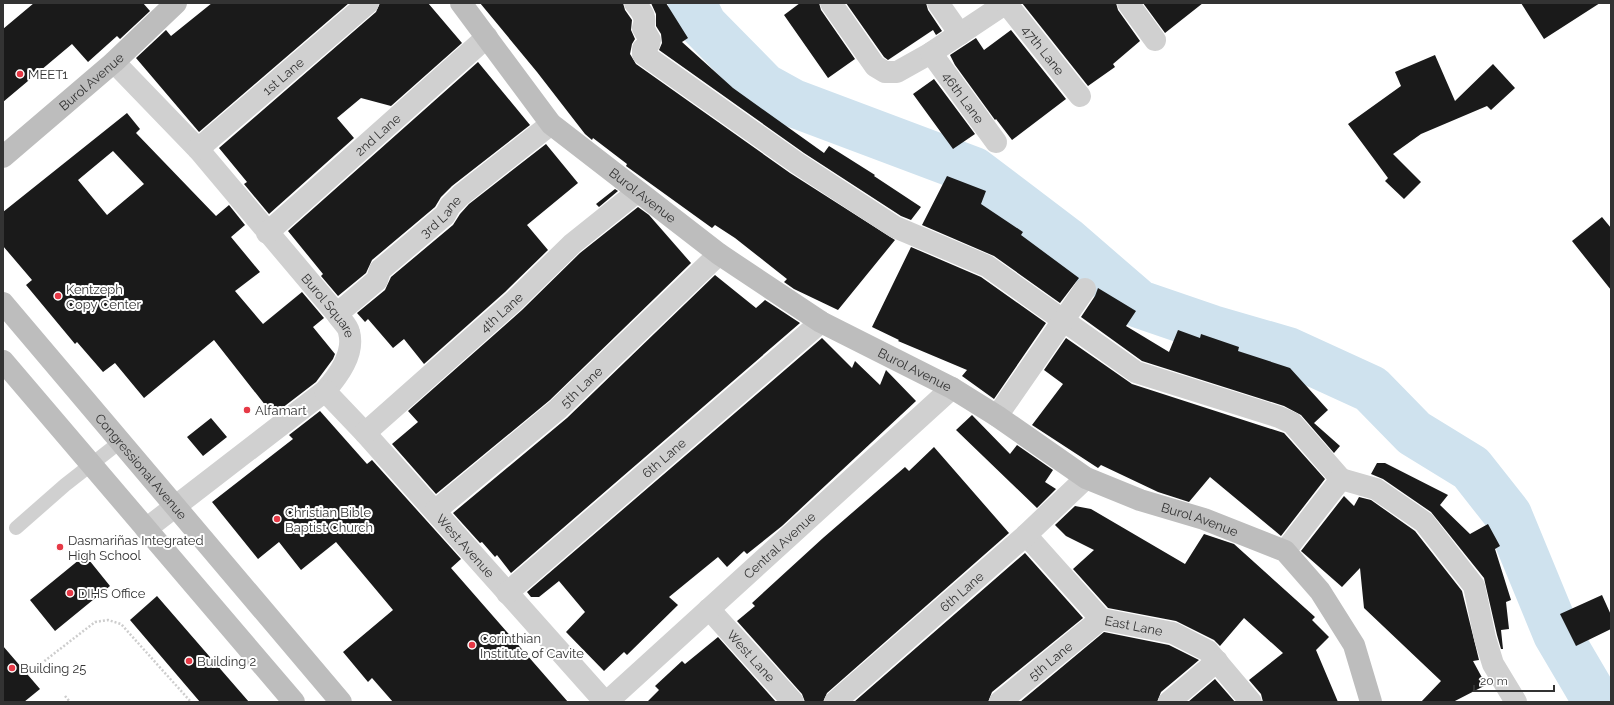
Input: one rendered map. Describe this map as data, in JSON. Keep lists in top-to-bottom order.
{
  "streets": {
    "street": [
      "47th Lane",
      "1st Lane",
      "Burol Avenue",
      "46th Lane",
      "2nd Lane",
      "3rd Lane",
      "Burol Square",
      "4th Lane",
      "5th Lane",
      "6th Lane",
      "Congressional Avenue",
      "Central Avenue",
      "West Avenue",
      "East Lane",
      "West Lane"
    ]
  },
  "crossings": [
    ["1st Lane", "Burol Square"],
    ["Burol Avenue", "2nd Lane"],
    ["Burol Avenue", "3rd Lane"],
    ["Burol Avenue", "Burol Square"],
    ["Burol Avenue", "4th Lane"],
    ["Burol Avenue", "5th Lane"],
    ["Burol Avenue", "6th Lane"],
    ["Burol Avenue", "Central Avenue"],
    ["2nd Lane", "Burol Square"],
    ["3rd Lane", "Burol Square"],
    ["Burol Square", "Congressional Avenue"],
    ["Burol Square", "West Avenue"],
    ["4th Lane", "West Avenue"],
    ["5th Lane", "West Avenue"],
    ["5th Lane", "East Lane"],
    ["6th Lane", "West Avenue"],
    ["6th Lane", "East Lane"],
    ["Central Avenue", "West Avenue"],
    ["Central Avenue", "West Lane"]
  ],
  "places": [
    "MEET1",
    "Kentzeph Copy Center",
    "Alfamart",
    "Christian Bible Baptist Church",
    "Dasmariñas Integrated High School",
    "DIHS Office",
    "Corinthian Institute of Cavite",
    "Building 2",
    "Building 25"
  ],
  "scale_bar": "20 m"
}
